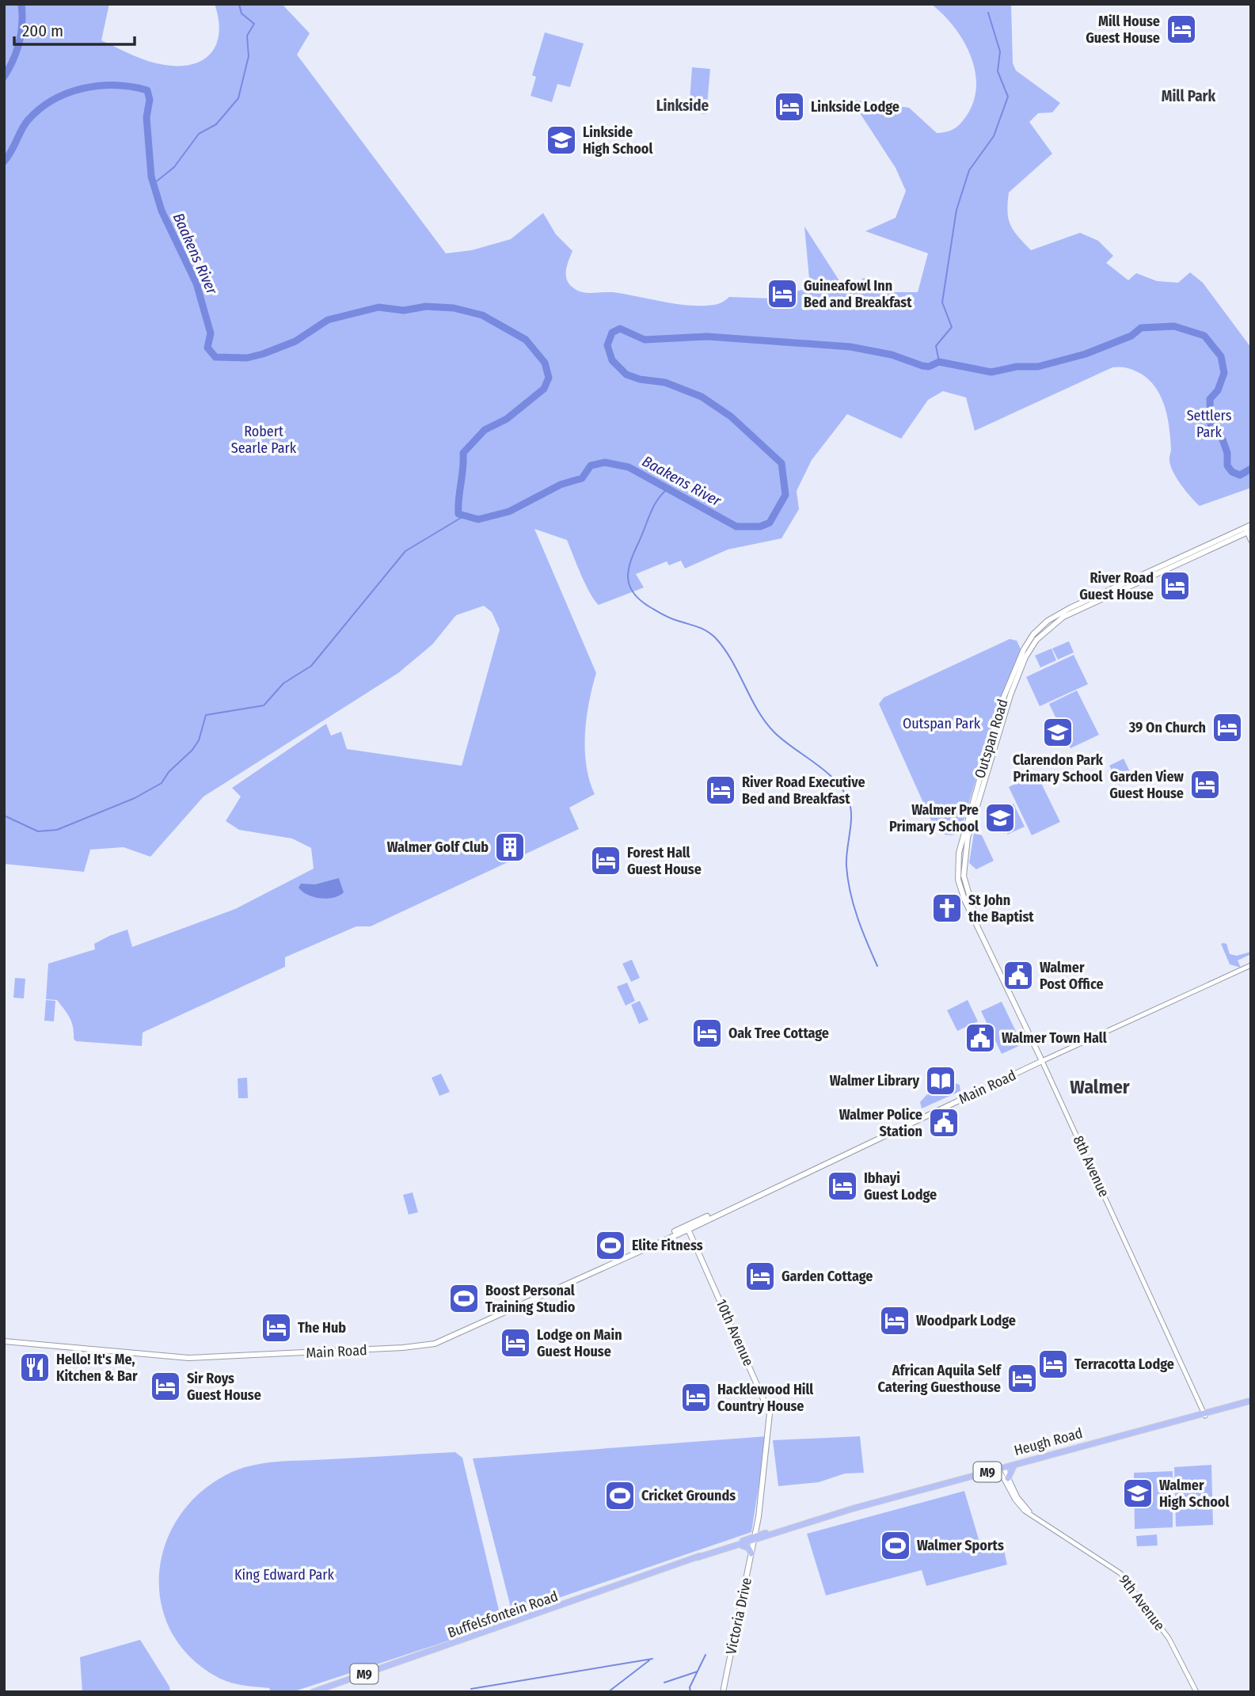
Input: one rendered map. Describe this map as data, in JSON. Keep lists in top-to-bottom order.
{
  "streets": {
    "main road": [
      "Outspan Road",
      "Main Road",
      "8th Avenue",
      "10th Avenue",
      "Heugh Road",
      "M9",
      "Buffelsfontein Road",
      "Victoria Drive"
    ],
    "street": ["9th Avenue"]
  },
  "crossings": [
    ["Outspan Road", "8th Avenue"],
    ["Main Road", "8th Avenue"],
    ["Main Road", "10th Avenue"],
    ["8th Avenue", "Heugh Road"],
    ["10th Avenue", "Heugh Road"],
    ["10th Avenue", "Buffelsfontein Road"],
    ["10th Avenue", "Victoria Drive"],
    ["Heugh Road", "9th Avenue"],
    ["Heugh Road", "Buffelsfontein Road"],
    ["Heugh Road", "Victoria Drive"],
    ["Buffelsfontein Road", "Victoria Drive"]
  ],
  "districts": ["Mill Park", "Linkside", "Walmer"],
  "water": ["Baakens River"],
  "parks": [
    "Settlers Park",
    "Robert Searle Park",
    "Outspan Park",
    "King Edward Park"
  ],
  "places": {
    "hotel": [
      "Mill House Guest House",
      "Linkside Lodge",
      "Guineafowl Inn Bed and Breakfast",
      "River Road Guest House",
      "39 On Church",
      "Garden View Guest House",
      "River Road Executive Bed and Breakfast",
      "Forest Hall Guest House",
      "Oak Tree Cottage",
      "Ibhayi Guest Lodge",
      "Garden Cottage",
      "Woodpark Lodge",
      "The Hub",
      "Lodge on Main Guest House",
      "Terracotta Lodge",
      "African Aquila Self Catering Guesthouse",
      "Sir Roys Guest House",
      "Hacklewood Hill Country House"
    ],
    "school or university": [
      "Linkside High School",
      "Clarendon Park Primary School",
      "Walmer Pre Primary School",
      "Walmer High School"
    ],
    "building": ["Walmer Golf Club"],
    "church": ["St John the Baptist"],
    "public building": ["Walmer Post Office", "Walmer Town Hall", "Walmer Police Station"],
    "library": ["Walmer Library"],
    "sports": [
      "Elite Fitness",
      "Boost Personal Training Studio",
      "Cricket Grounds",
      "Walmer Sports"
    ],
    "restaurant": ["Hello! It's Me, Kitchen & Bar"]
  },
  "scale_bar": "200 m"
}
